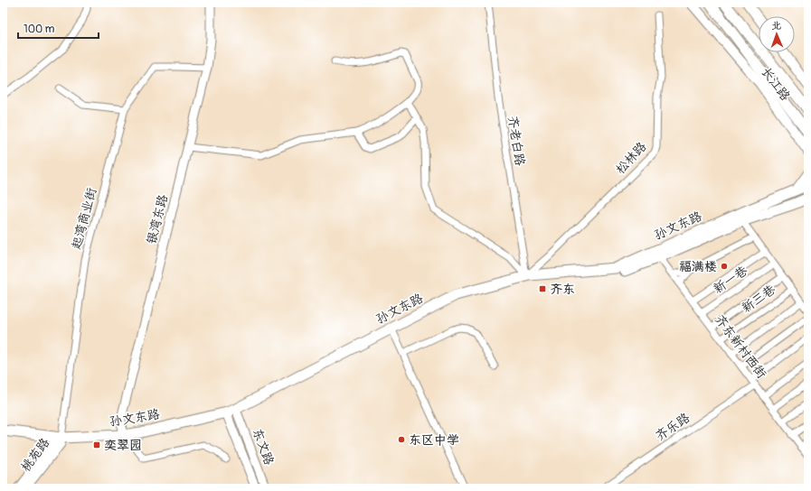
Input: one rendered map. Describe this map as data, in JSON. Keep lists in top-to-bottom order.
{
  "streets": {
    "main road": ["长江路", "孙文东路"],
    "street": [
      "齐老白路",
      "松林路",
      "起湾商业街",
      "银湾东路",
      "新一巷",
      "新三巷",
      "齐东新村西街",
      "齐乐路",
      "东文路",
      "桃苑路"
    ]
  },
  "crossings": [
    ["齐老白路", "松林路"],
    ["齐老白路", "孙文东路"],
    ["松林路", "孙文东路"],
    ["起湾商业街", "银湾东路"],
    ["起湾商业街", "孙文东路"],
    ["起湾商业街", "桃苑路"],
    ["银湾东路", "孙文东路"],
    ["孙文东路", "齐东新村西街"],
    ["孙文东路", "东文路"],
    ["孙文东路", "桃苑路"],
    ["新一巷", "齐东新村西街"],
    ["新三巷", "齐东新村西街"],
    ["齐东新村西街", "齐乐路"]
  ],
  "places": {
    "other": ["福满楼", "东区中学"],
    "transit": ["齐东", "奕翠园"]
  },
  "scale_bar": "100 m",
  "north": "top"
}
